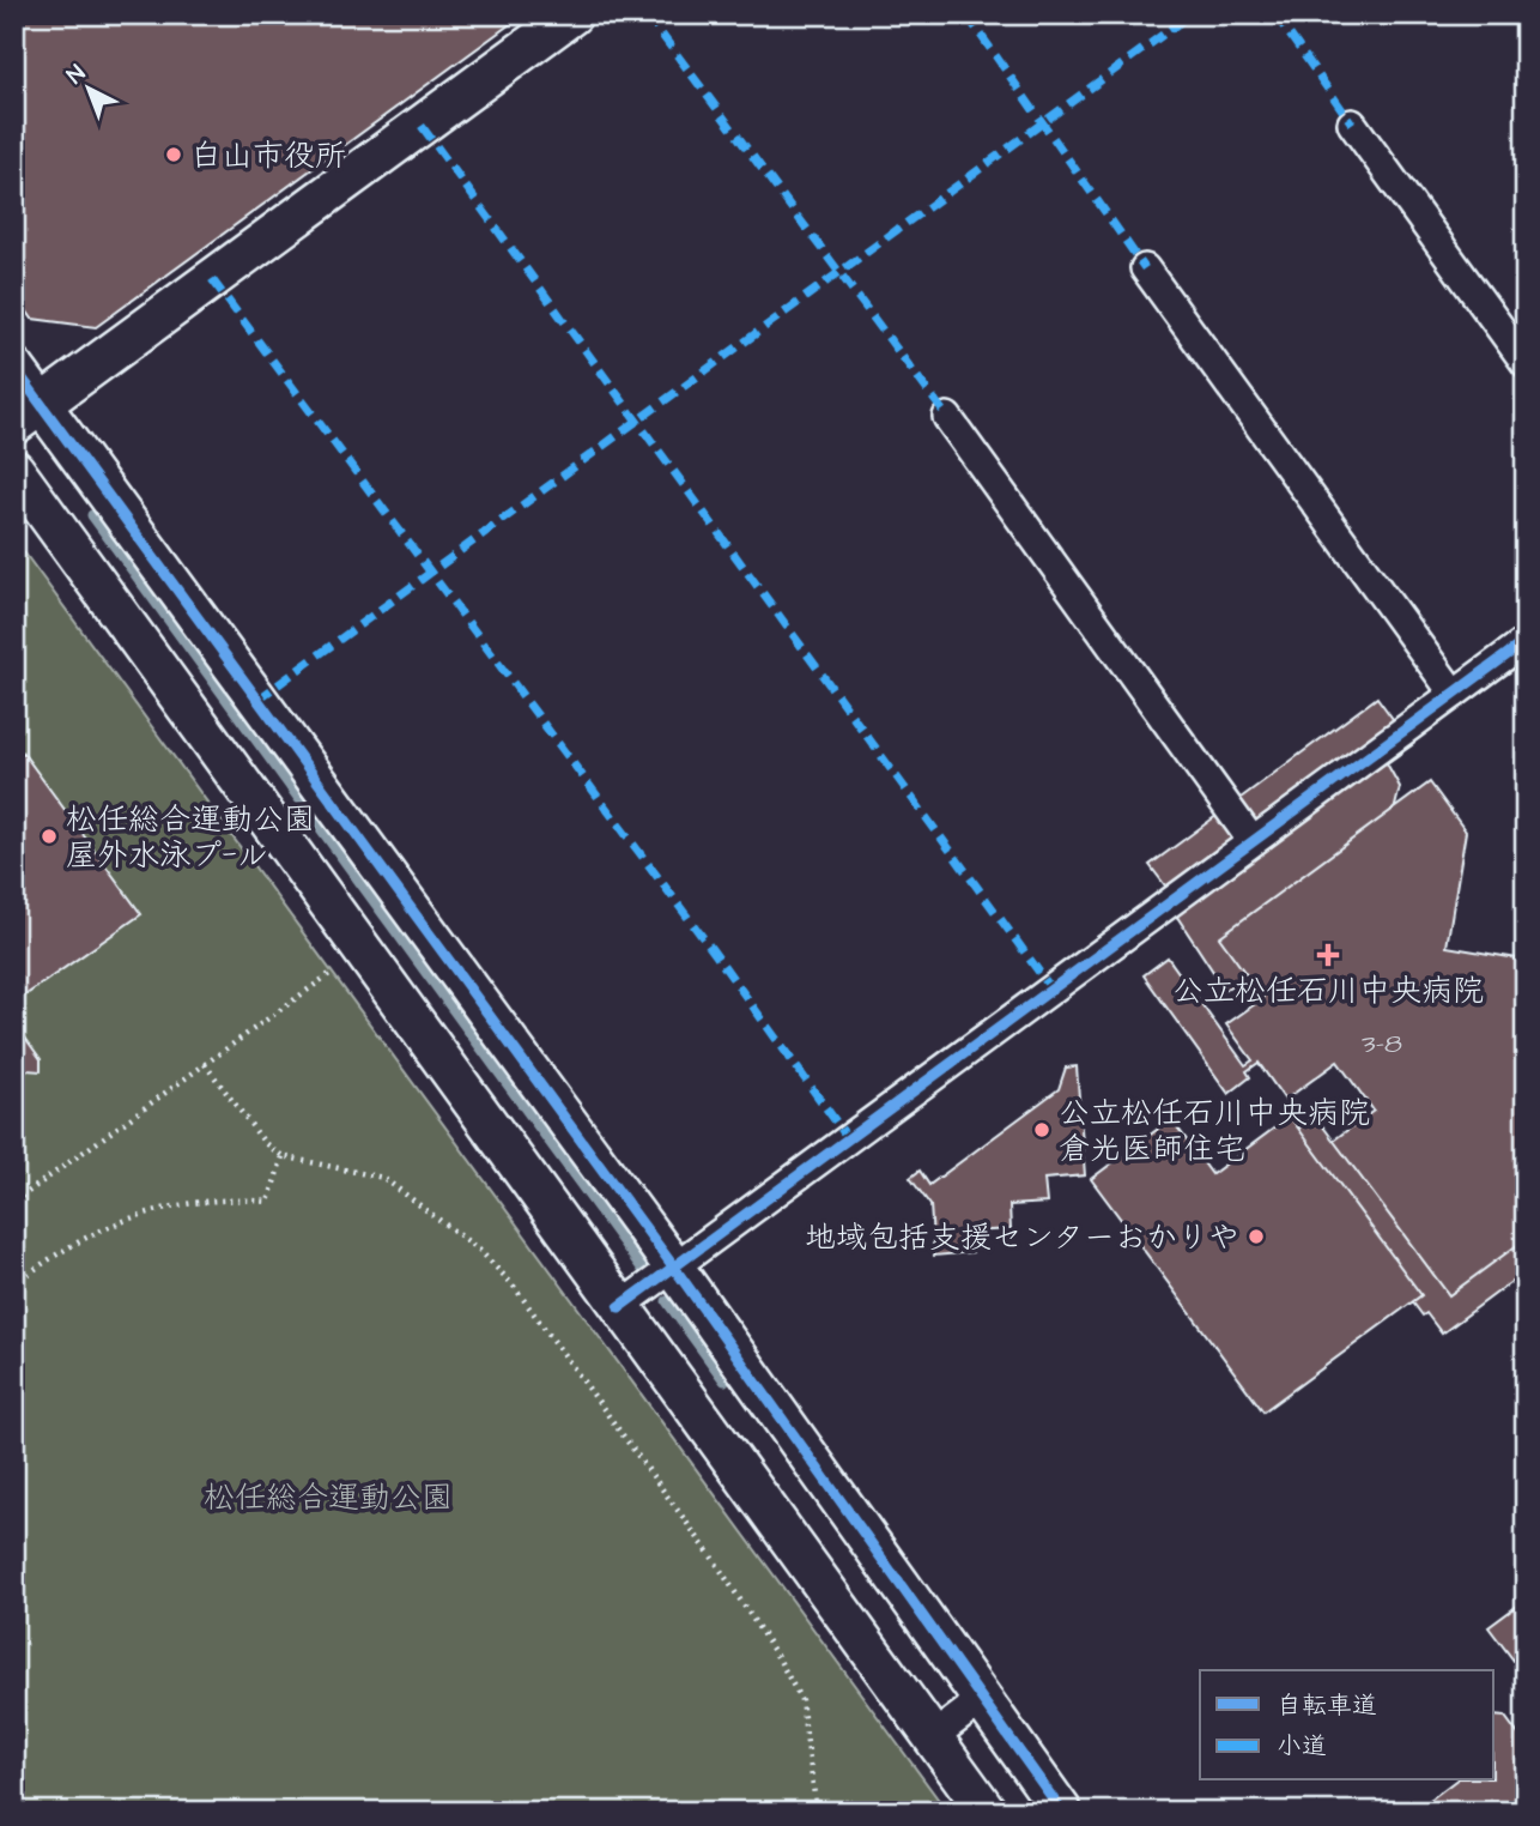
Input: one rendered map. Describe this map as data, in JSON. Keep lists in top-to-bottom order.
{
  "parks": ["松任総合運動公園"],
  "places": {
    "other": [
      "白山市役所",
      "松任総合運動公園 屋外水泳プｰル",
      "公立松任石川中央病院 倉光医師住宅",
      "地域包括支援センターおかりや"
    ],
    "health": ["公立松任石川中央病院"]
  },
  "house_numbers": ["3-8"],
  "legend": ["自転車道", "小道"],
  "north": "top left"
}
